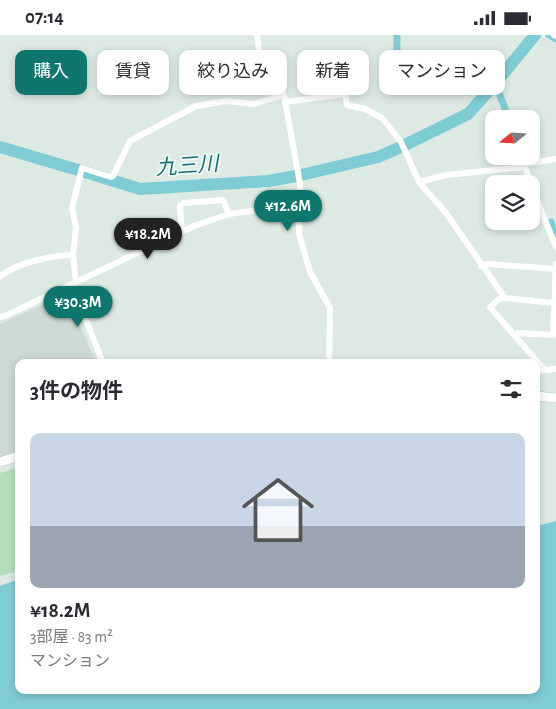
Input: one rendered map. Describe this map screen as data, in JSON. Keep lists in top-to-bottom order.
{
  "water": ["九三川"],
  "north": "left",
  "page": {
    "status": "07:14",
    "chip": [
      "購入",
      "賃貸",
      "絞り込み",
      "新着",
      "マンション"
    ],
    "price": ["¥12.6M", "¥18.2M", "¥30.3M"],
    "heading": "3件の物件",
    "list": [
      {
        "name": "¥18.2M",
        "note": "3部屋 · 83 m² · マンション"
      }
    ]
  }
}
